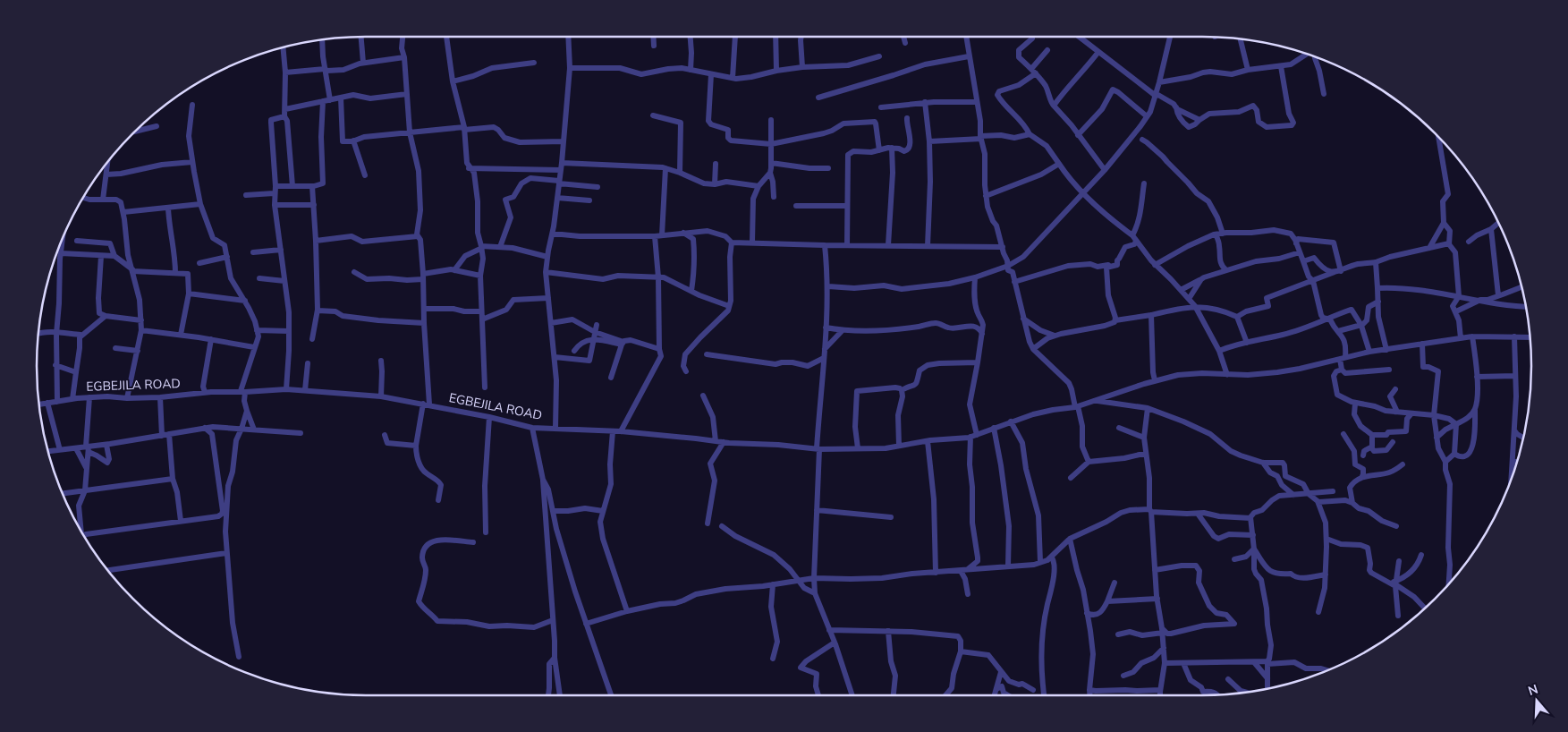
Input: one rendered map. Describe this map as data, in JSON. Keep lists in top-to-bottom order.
{
  "streets": {
    "street": ["EGBEJILA ROAD"]
  },
  "north": "top"
}
